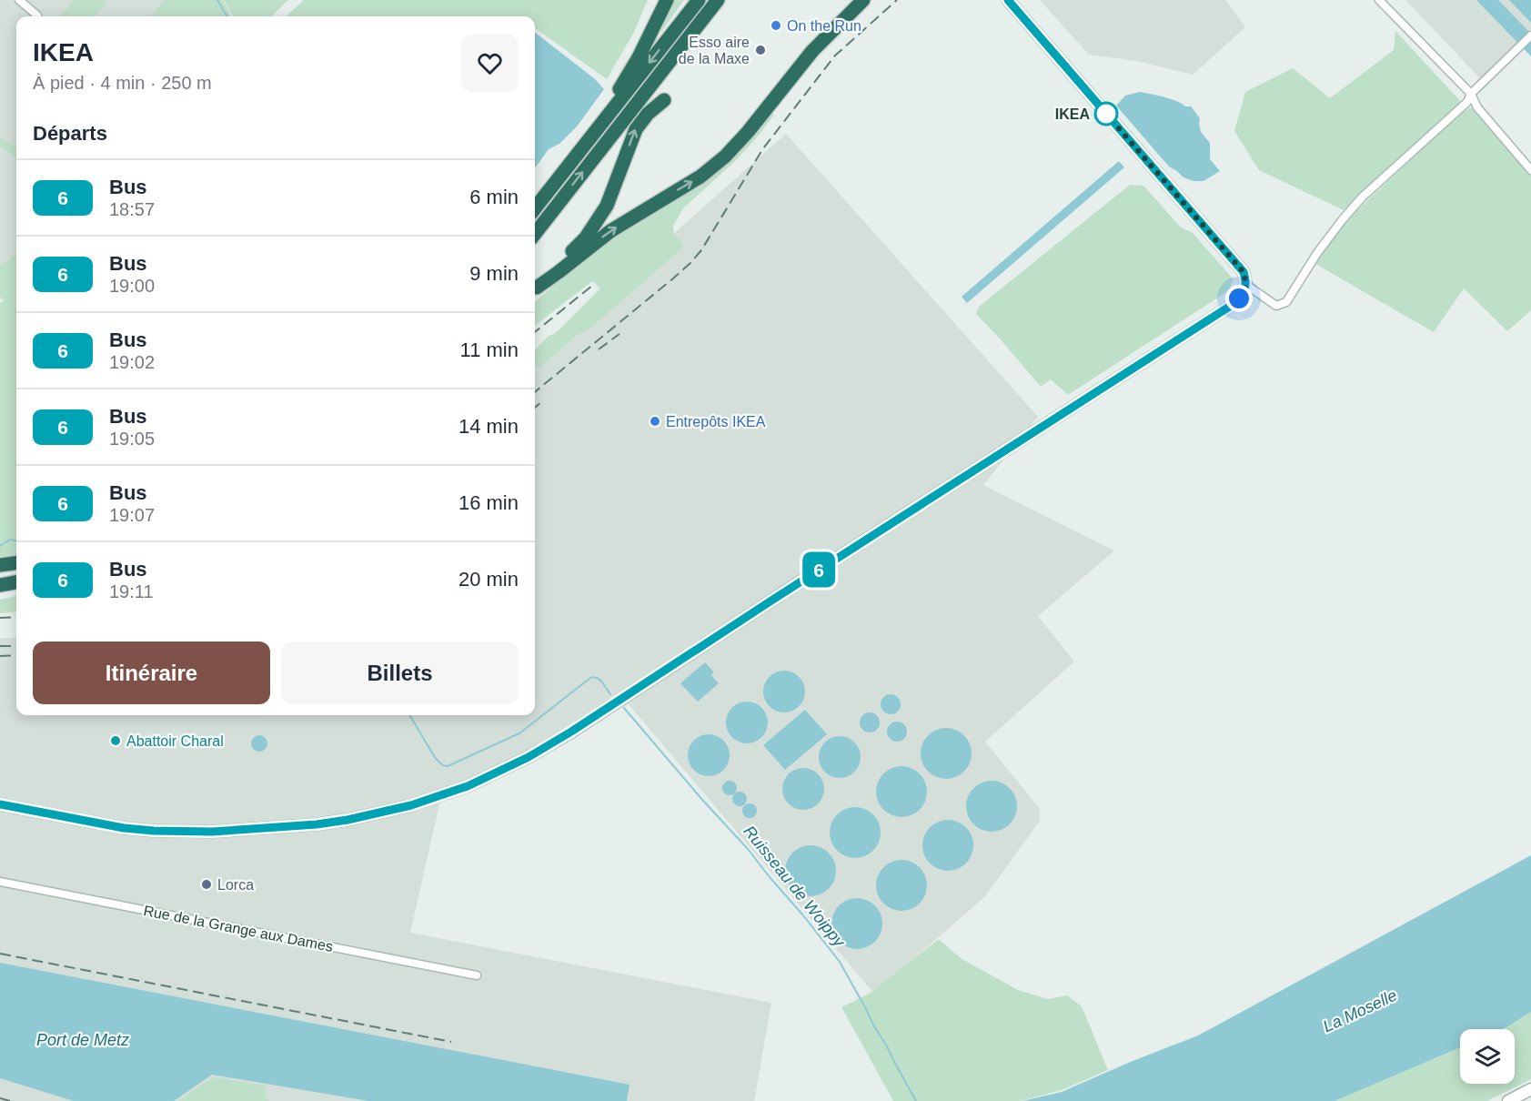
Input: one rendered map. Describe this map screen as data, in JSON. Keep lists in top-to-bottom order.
{
  "streets": {
    "street": ["Rue de la Grange aux Dames"]
  },
  "water": ["Ruisseau de Woippy", "La Moselle", "Port de Metz"],
  "places": [
    "On the Run",
    "Esso aire de la Maxe",
    "IKEA",
    "Entrepôts IKEA",
    "Abattoir Charal",
    "Lorca"
  ],
  "lines": ["bus line 6"],
  "page": {
    "on_map": "6",
    "heading": [
      ["IKEA", "À pied · 4 min · 250 m"],
      "Départs"
    ],
    "list": [
      {
        "mark": "6",
        "name": "Bus",
        "note": "18:57",
        "value": "6 min"
      },
      {
        "mark": "6",
        "name": "Bus",
        "note": "19:00",
        "value": "9 min"
      },
      {
        "mark": "6",
        "name": "Bus",
        "note": "19:02",
        "value": "11 min"
      },
      {
        "mark": "6",
        "name": "Bus",
        "note": "19:05",
        "value": "14 min"
      },
      {
        "mark": "6",
        "name": "Bus",
        "note": "19:07",
        "value": "16 min"
      },
      {
        "mark": "6",
        "name": "Bus",
        "note": "19:11",
        "value": "20 min"
      }
    ],
    "buttons": ["Itinéraire", "Billets"]
  }
}
